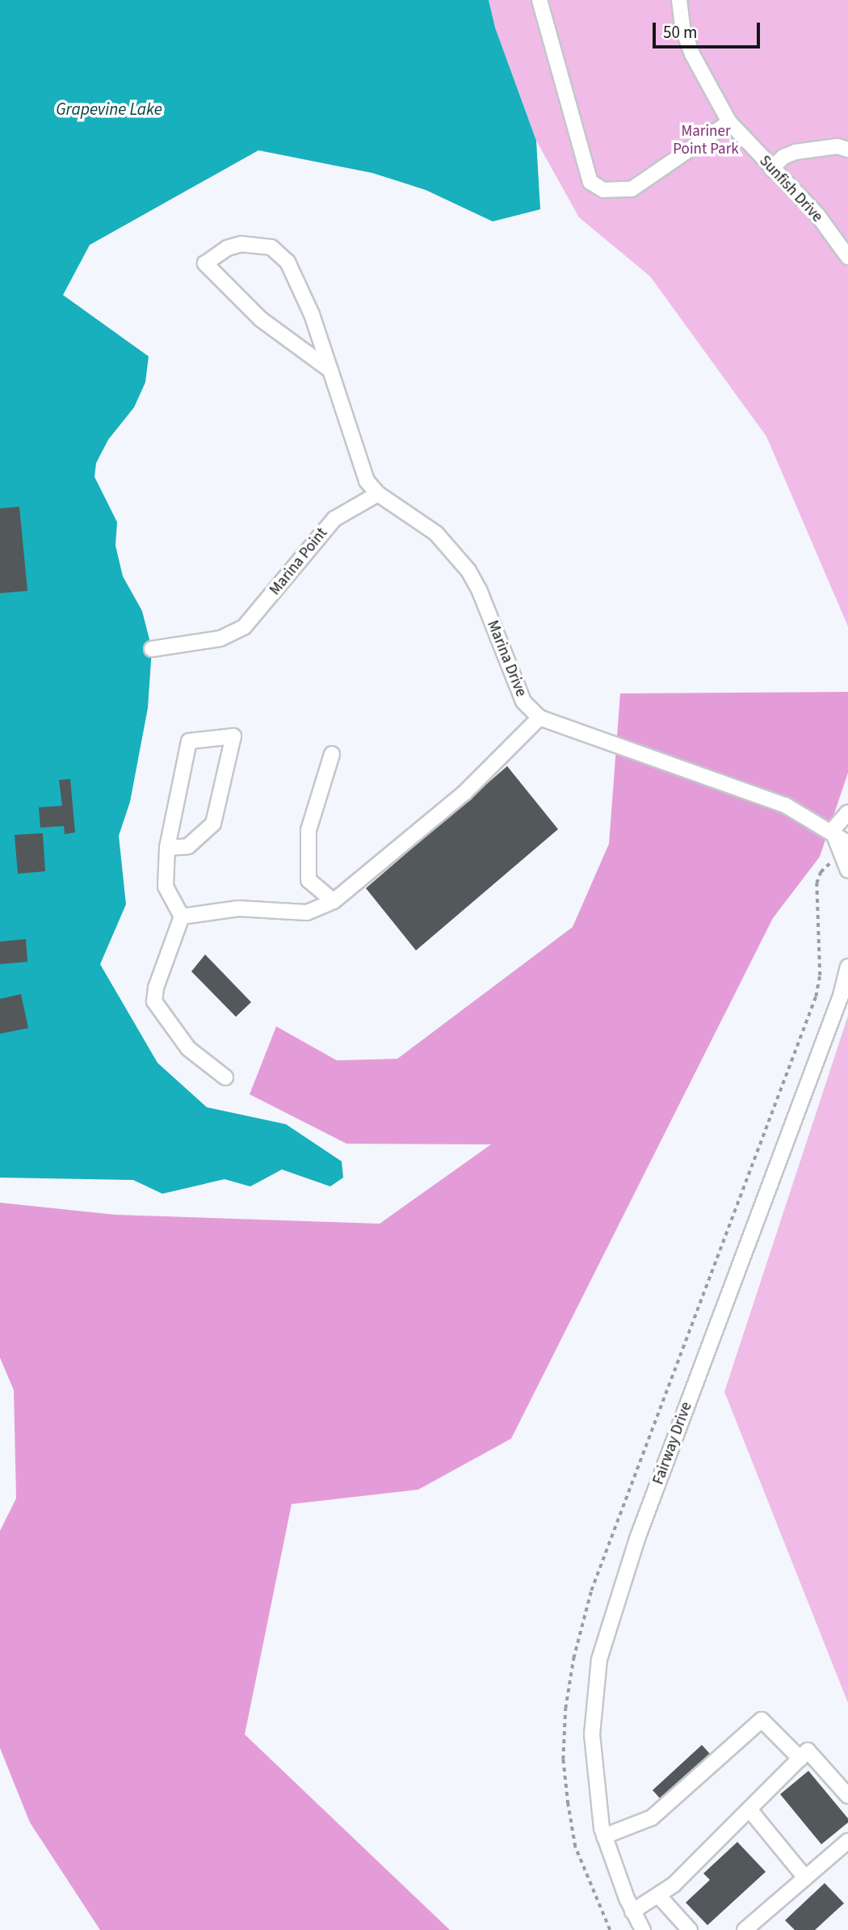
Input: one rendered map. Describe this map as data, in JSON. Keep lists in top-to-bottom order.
{
  "streets": {
    "street": [
      "Sunfish Drive",
      "Marina Point",
      "Marina Drive",
      "Fairway Drive"
    ]
  },
  "crossings": [
    ["Marina Point", "Marina Drive"]
  ],
  "water": ["Grapevine Lake"],
  "parks": ["Mariner Point Park"],
  "scale_bar": "50 m"
}
